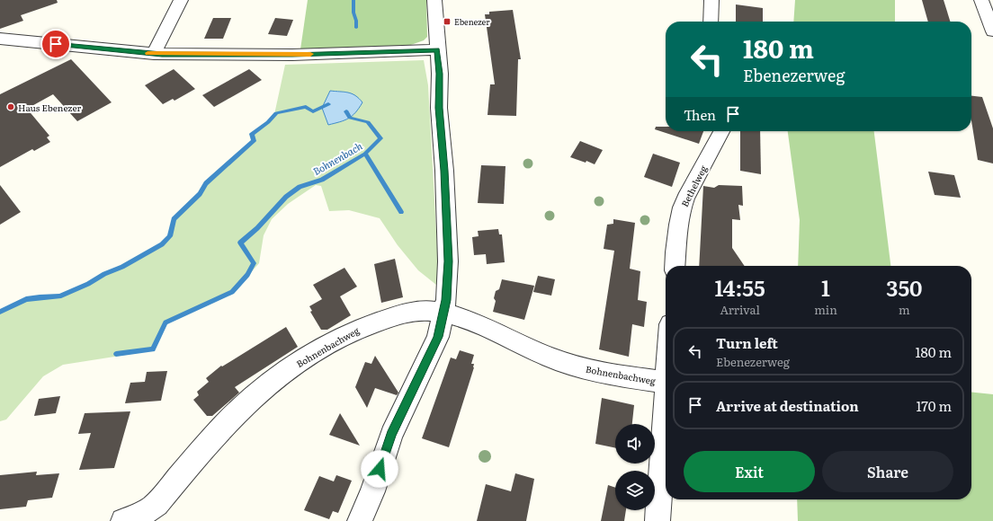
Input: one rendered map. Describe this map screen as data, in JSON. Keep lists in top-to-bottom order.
{
  "streets": {
    "street": ["Bethelweg", "Bohnenbachweg"]
  },
  "water": ["Bohnenbach"],
  "places": {
    "transit": ["Ebenezer"],
    "other": ["Haus Ebenezer"]
  },
  "page": {
    "turn": ["180 m", "Ebenezerweg"],
    "then": "Then",
    "eta": [
      "14:55",
      "Arrival",
      "1",
      "min",
      "350",
      "m"
    ],
    "list": [
      {
        "name": "Turn left",
        "note": "Ebenezerweg",
        "value": "180 m"
      },
      {
        "name": "Arrive at destination",
        "value": "170 m"
      }
    ],
    "buttons": ["Exit", "Share"]
  }
}
